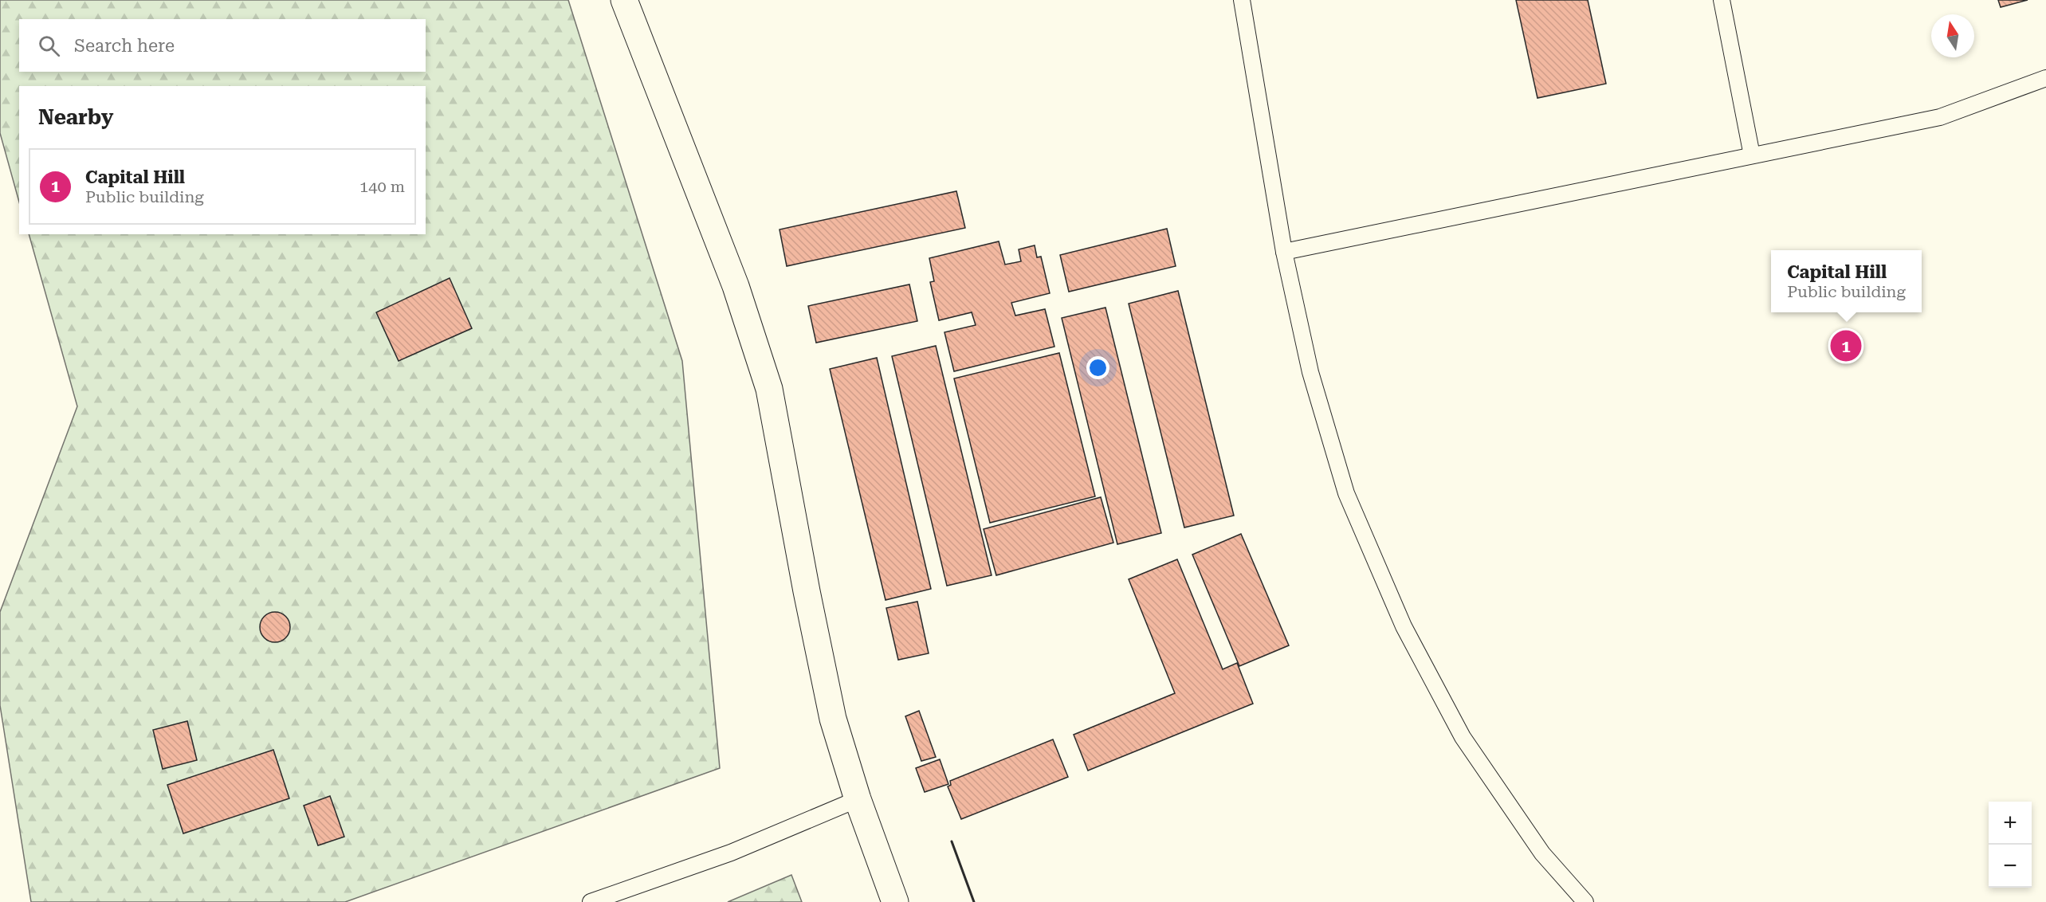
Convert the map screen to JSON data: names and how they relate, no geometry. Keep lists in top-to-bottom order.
{
  "north": "top",
  "page": {
    "search": "Search here",
    "heading": "Nearby",
    "list": [
      {
        "mark": "1",
        "name": "Capital Hill",
        "note": "Public building",
        "value": "140 m"
      }
    ],
    "popup": ["Capital Hill", "Public building"],
    "pins": "1",
    "map_buttons": ["+", "−"]
  }
}
